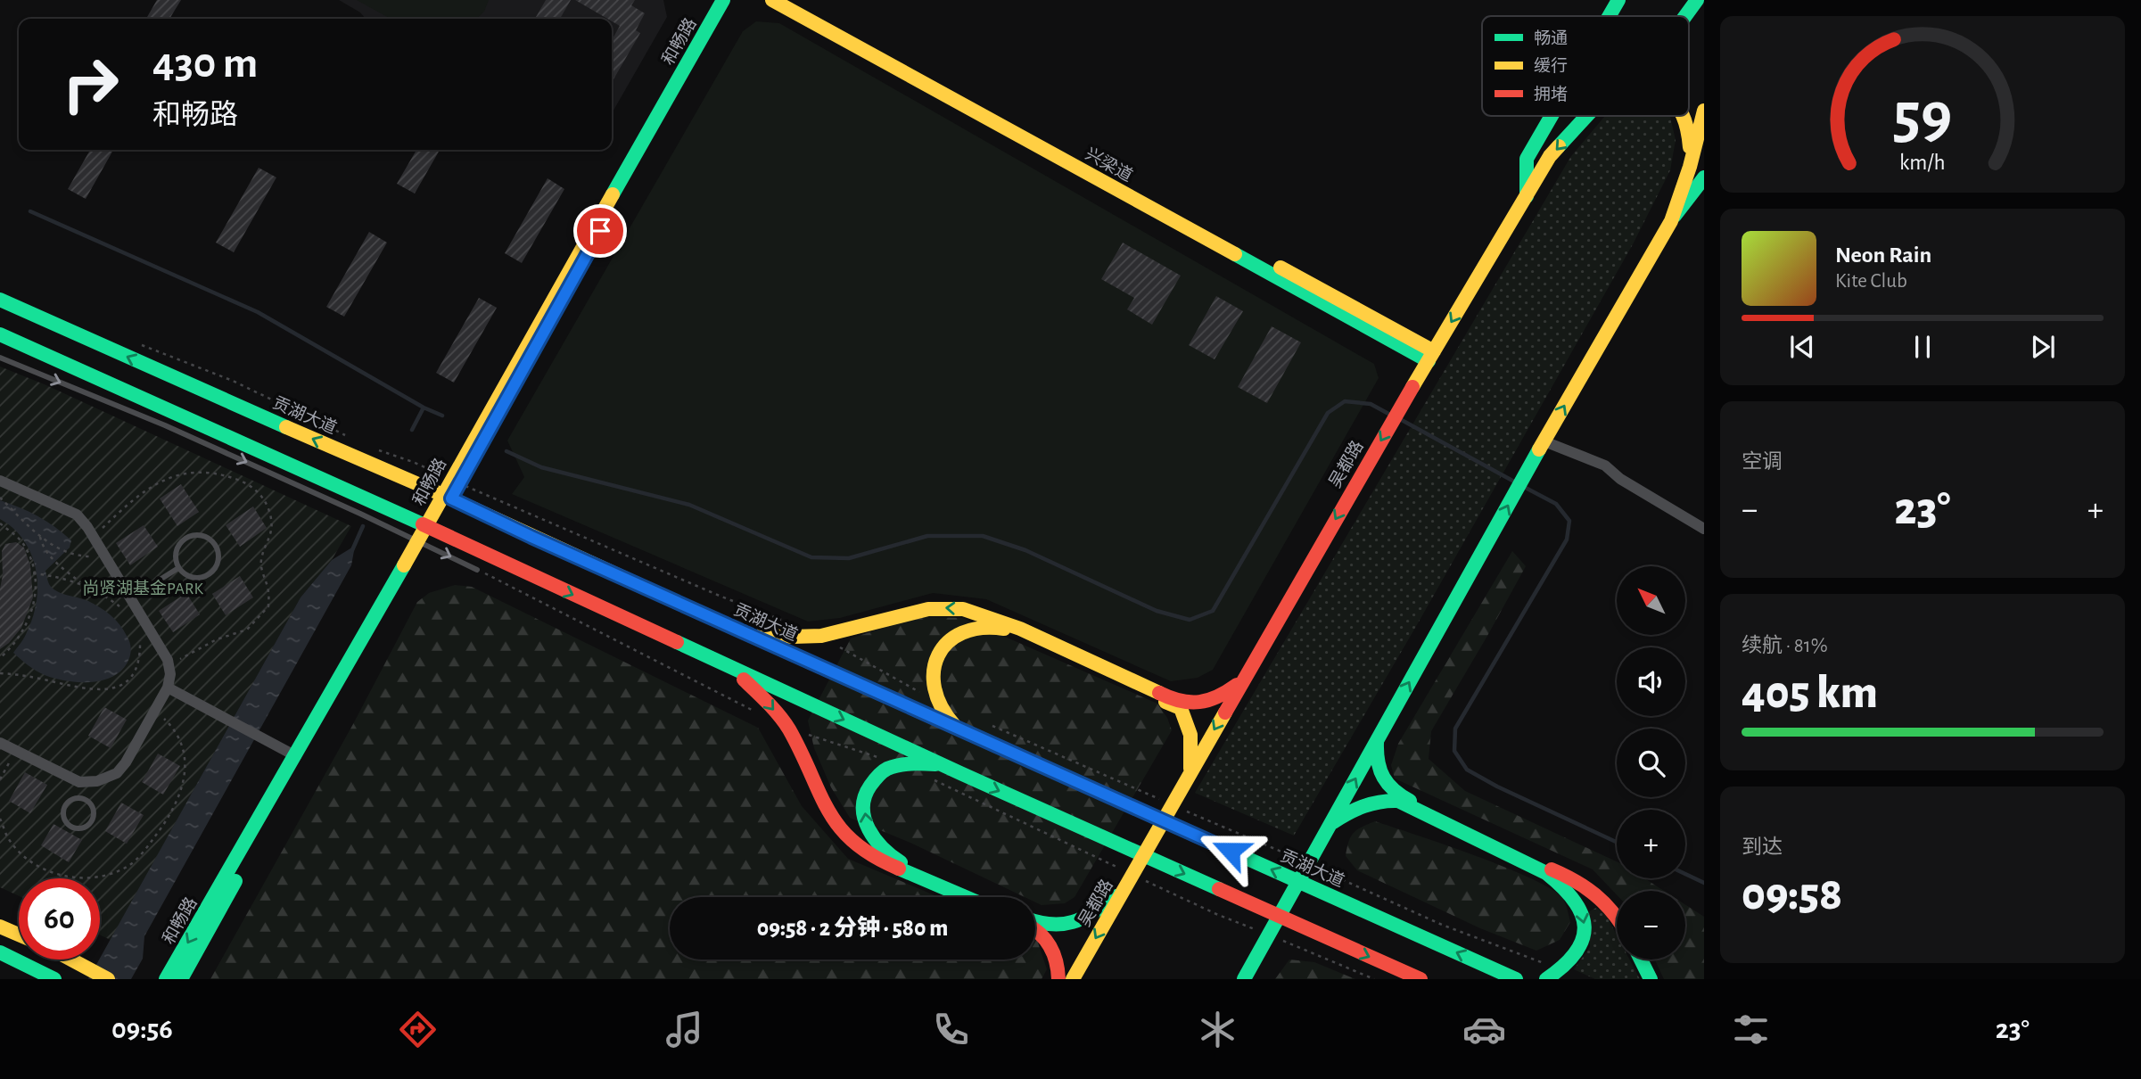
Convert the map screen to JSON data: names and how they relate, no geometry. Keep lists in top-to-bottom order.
{
  "streets": {
    "main road": [
      "和畅路",
      "兴梁道",
      "贡湖大道",
      "吴都路"
    ]
  },
  "crossings": [
    ["和畅路", "贡湖大道"],
    ["兴梁道", "吴都路"]
  ],
  "one_way": ["吴都路"],
  "parks": ["尚贤湖基金PARK"],
  "legend": ["畅通", "缓行", "拥堵"],
  "north": "top left",
  "page": {
    "turn": ["430 m", "和畅路"],
    "song": ["Neon Rain", "Kite Club"],
    "tile": [
      "空调",
      ["续航 · 81%", "405 km"],
      ["到达", "09:58"]
    ],
    "heat": ["−", "23°", "+"],
    "map_buttons": ["+", "−"],
    "limit": "60",
    "trip": "09:58 · 2 分钟 · 580 m",
    "tabs": ["09:56", "23°"],
    "gauge": ["59", "km/h"]
  }
}
